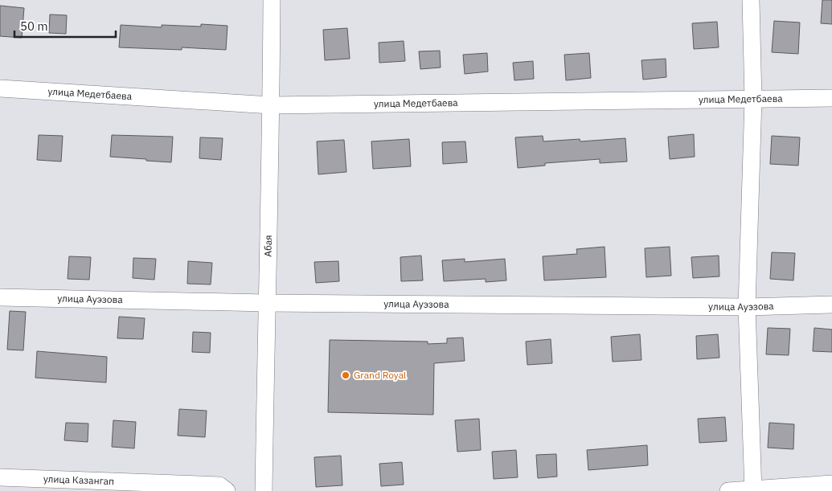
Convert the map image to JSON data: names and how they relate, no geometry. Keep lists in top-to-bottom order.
{
  "streets": {
    "street": [
      "улица Медетбаева",
      "Абая",
      "улица Ауэзова",
      "улица Казангап"
    ]
  },
  "crossings": [
    ["улица Медетбаева", "Абая"],
    ["Абая", "улица Ауэзова"]
  ],
  "places": ["Grand Royal"],
  "scale_bar": "50 m"
}
